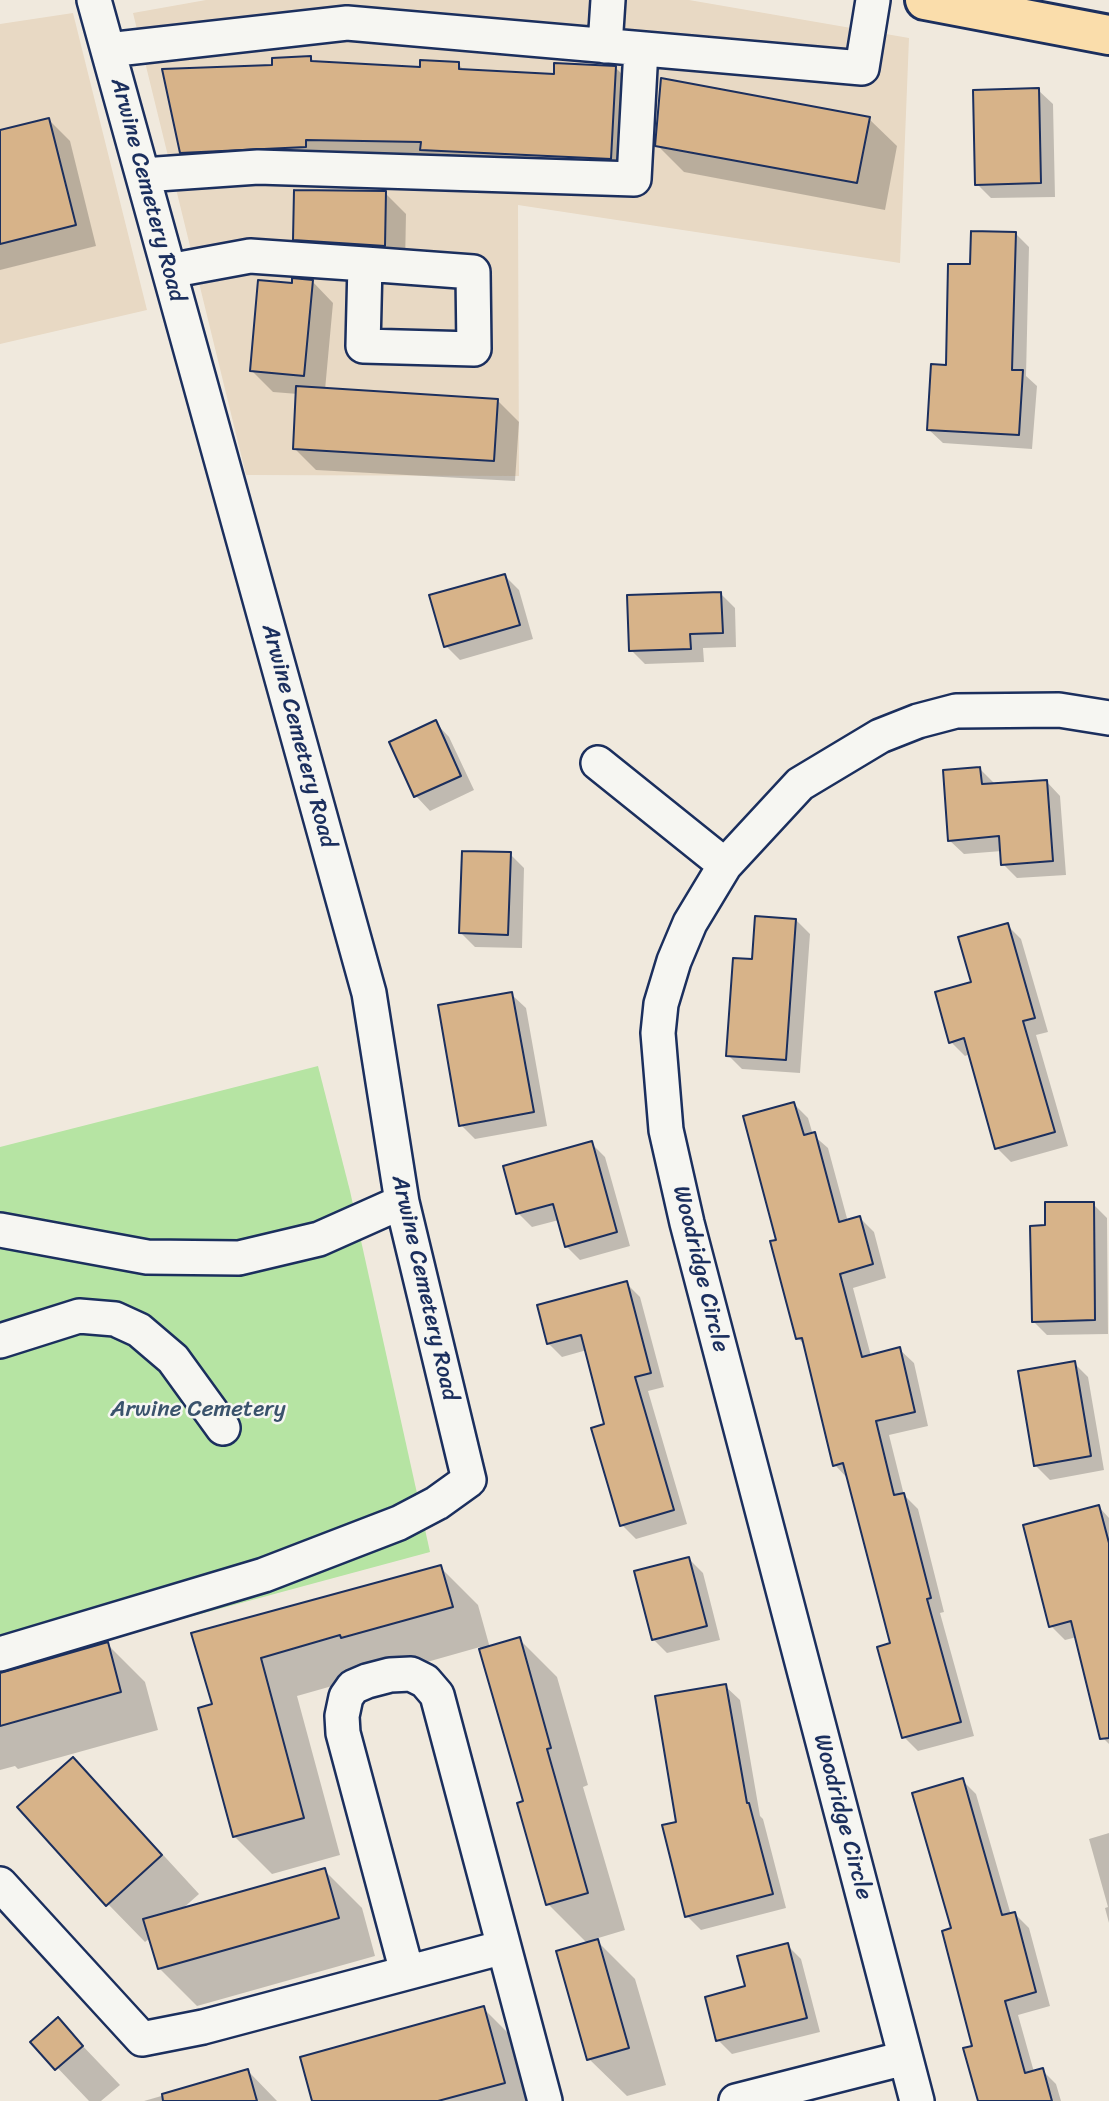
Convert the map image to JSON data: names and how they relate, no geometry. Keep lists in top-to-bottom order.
{
  "streets": {
    "street": ["Arwine Cemetery Road", "Woodridge Circle"]
  },
  "parks": ["Arwine Cemetery"]
}
